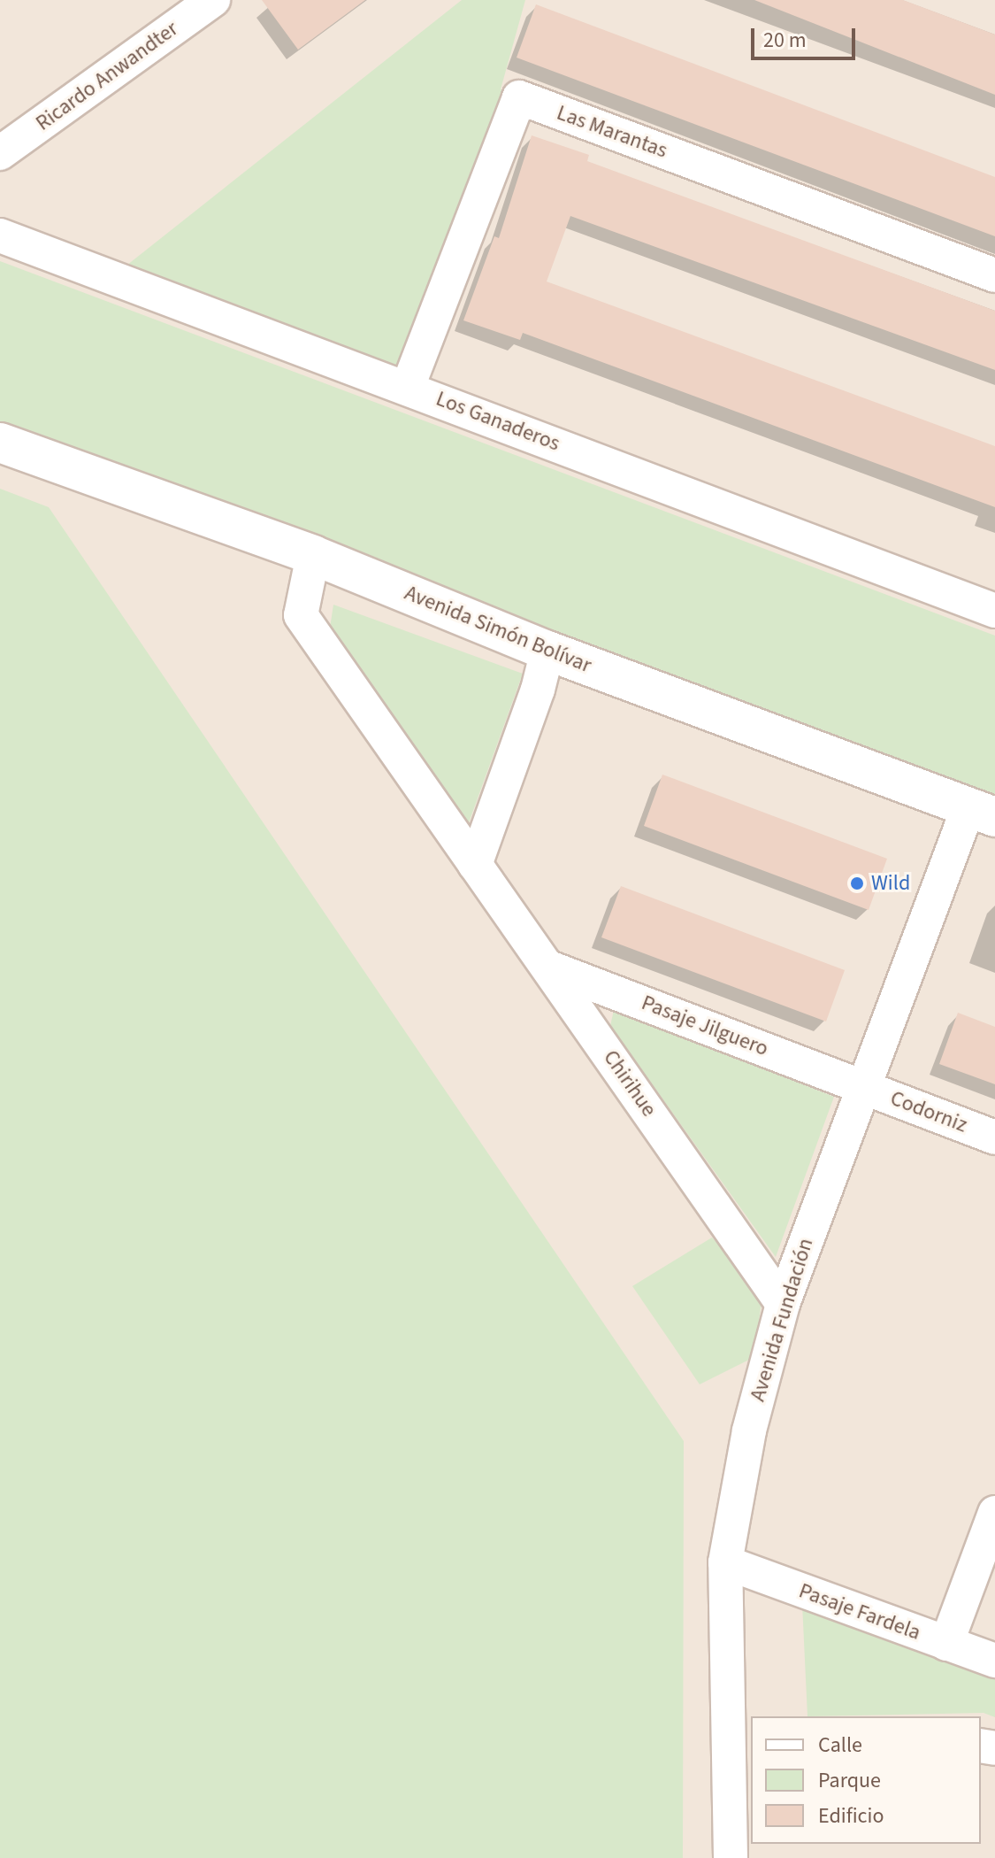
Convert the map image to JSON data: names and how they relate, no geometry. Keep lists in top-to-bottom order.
{
  "streets": {
    "street": [
      "Ricardo Anwandter",
      "Las Marantas",
      "Los Ganaderos",
      "Avenida Simón Bolívar",
      "Pasaje Jilguero",
      "Chirihue",
      "Codorniz",
      "Avenida Fundación",
      "Pasaje Fardela"
    ]
  },
  "crossings": [
    ["Las Marantas", "Los Ganaderos"],
    ["Avenida Simón Bolívar", "Chirihue"],
    ["Avenida Simón Bolívar", "Avenida Fundación"],
    ["Pasaje Jilguero", "Chirihue"],
    ["Pasaje Jilguero", "Codorniz"],
    ["Pasaje Jilguero", "Avenida Fundación"],
    ["Chirihue", "Avenida Fundación"],
    ["Codorniz", "Avenida Fundación"],
    ["Avenida Fundación", "Pasaje Fardela"]
  ],
  "places": ["Wild"],
  "legend": ["Calle", "Parque", "Edificio"],
  "scale_bar": "20 m"
}
